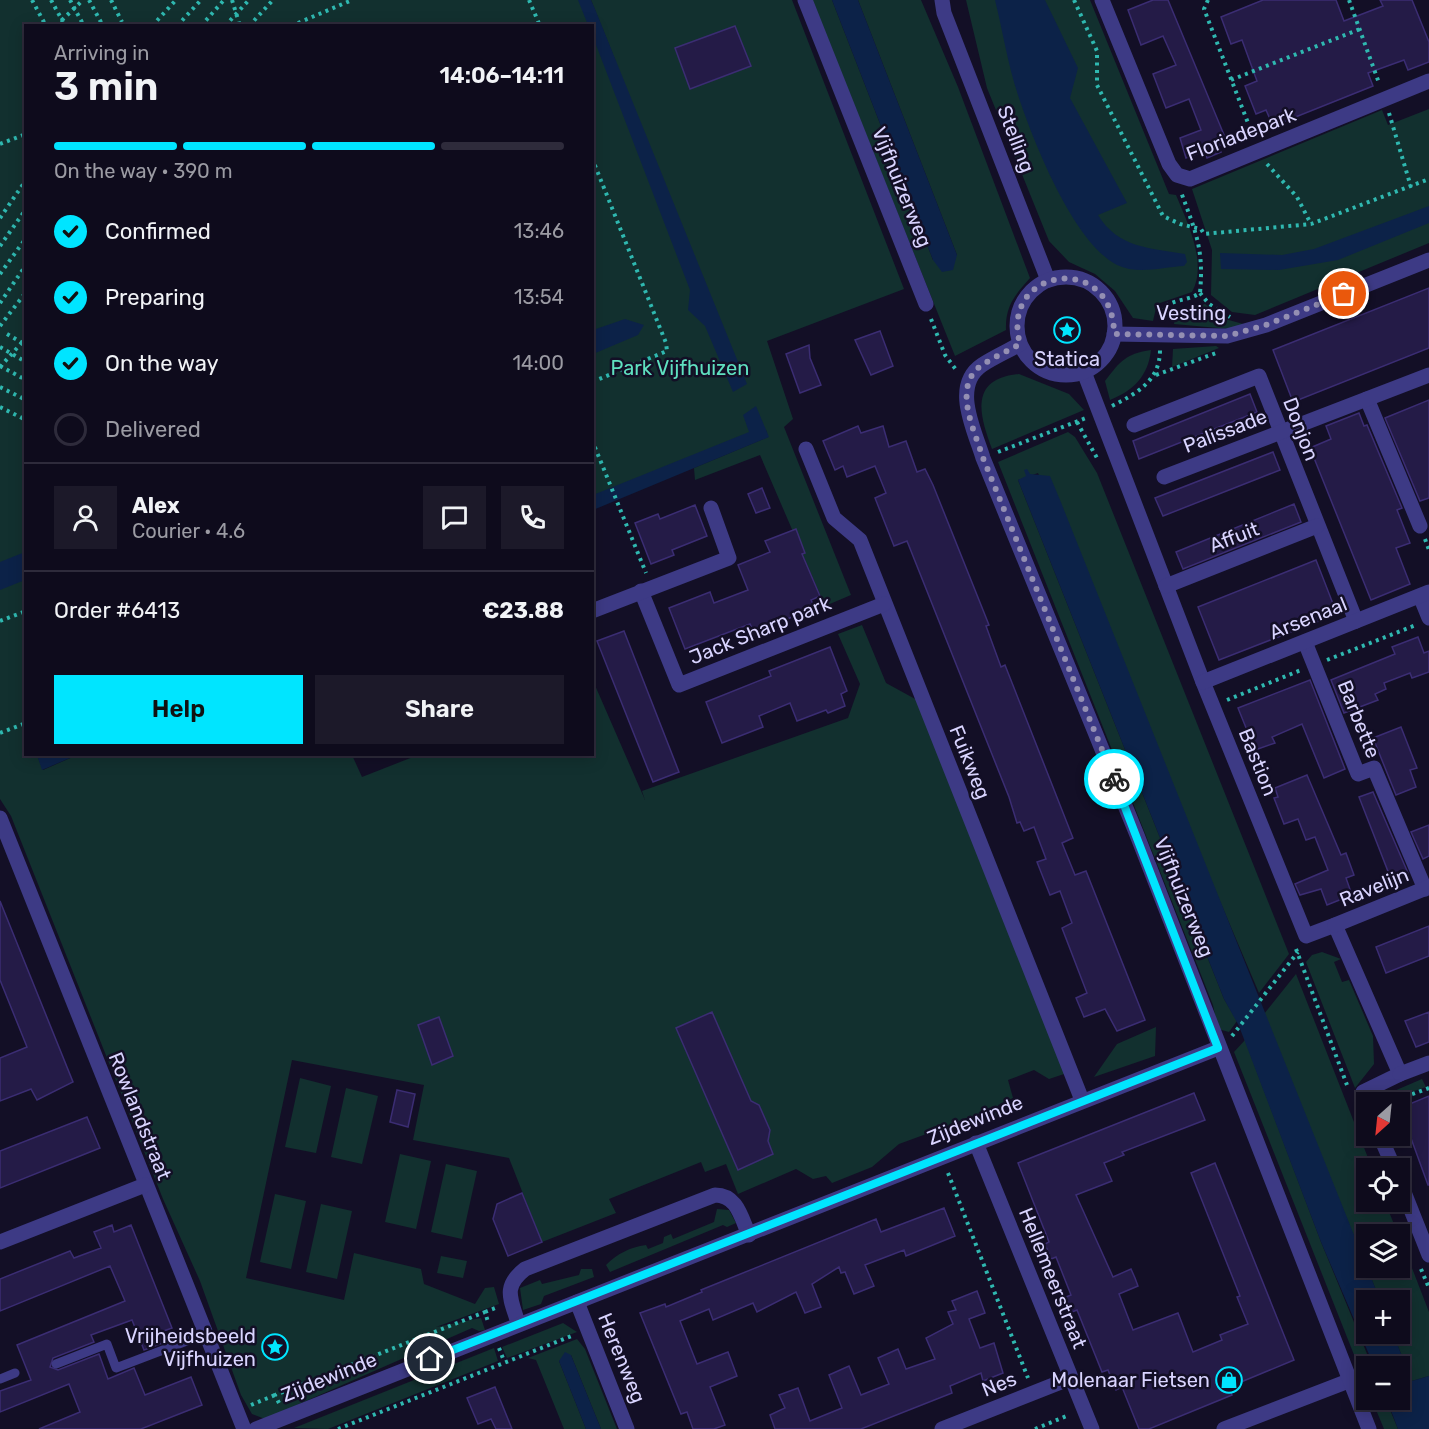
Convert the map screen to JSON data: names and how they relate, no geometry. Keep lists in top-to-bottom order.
{
  "streets": {
    "street": [
      "Floriadepark",
      "Stelling",
      "Vijfhuizerweg",
      "Vesting",
      "Donjon",
      "Palissade",
      "Affuit",
      "Arsenaal",
      "Jack Sharp park",
      "Barbette",
      "Fuikweg",
      "Bastion",
      "Ravelijn",
      "Rowlandstraat",
      "Zijdewinde",
      "Hellemeerstraat",
      "Herenweg",
      "Nes"
    ]
  },
  "crossings": [
    ["Stelling", "Vesting"],
    ["Stelling", "Bastion"],
    ["Vijfhuizerweg", "Zijdewinde"],
    ["Vesting", "Bastion"],
    ["Donjon", "Palissade"],
    ["Donjon", "Affuit"],
    ["Donjon", "Arsenaal"],
    ["Affuit", "Bastion"],
    ["Arsenaal", "Barbette"],
    ["Arsenaal", "Bastion"],
    ["Jack Sharp park", "Fuikweg"],
    ["Barbette", "Ravelijn"],
    ["Fuikweg", "Zijdewinde"],
    ["Bastion", "Ravelijn"],
    ["Zijdewinde", "Hellemeerstraat"],
    ["Zijdewinde", "Herenweg"],
    ["Hellemeerstraat", "Nes"]
  ],
  "parks": ["Park Vijfhuizen"],
  "places": {
    "place": ["Statica", "Vrijheidsbeeld Vijfhuizen"],
    "shop": ["Molenaar Fietsen"]
  },
  "north": "bottom left",
  "page": {
    "heading": ["3 min", "Arriving in", "14:06–14:11"],
    "panel": [
      "Alex",
      "Courier · 4.6",
      "Order #6413",
      "€23.88"
    ],
    "bar": "On the way · 390 m",
    "list": [
      ["Confirmed", "13:46"],
      ["Preparing", "13:54"],
      ["On the way", "14:00"],
      "Delivered"
    ],
    "buttons": ["Help", "Share"],
    "map_buttons": ["+", "−"]
  }
}
